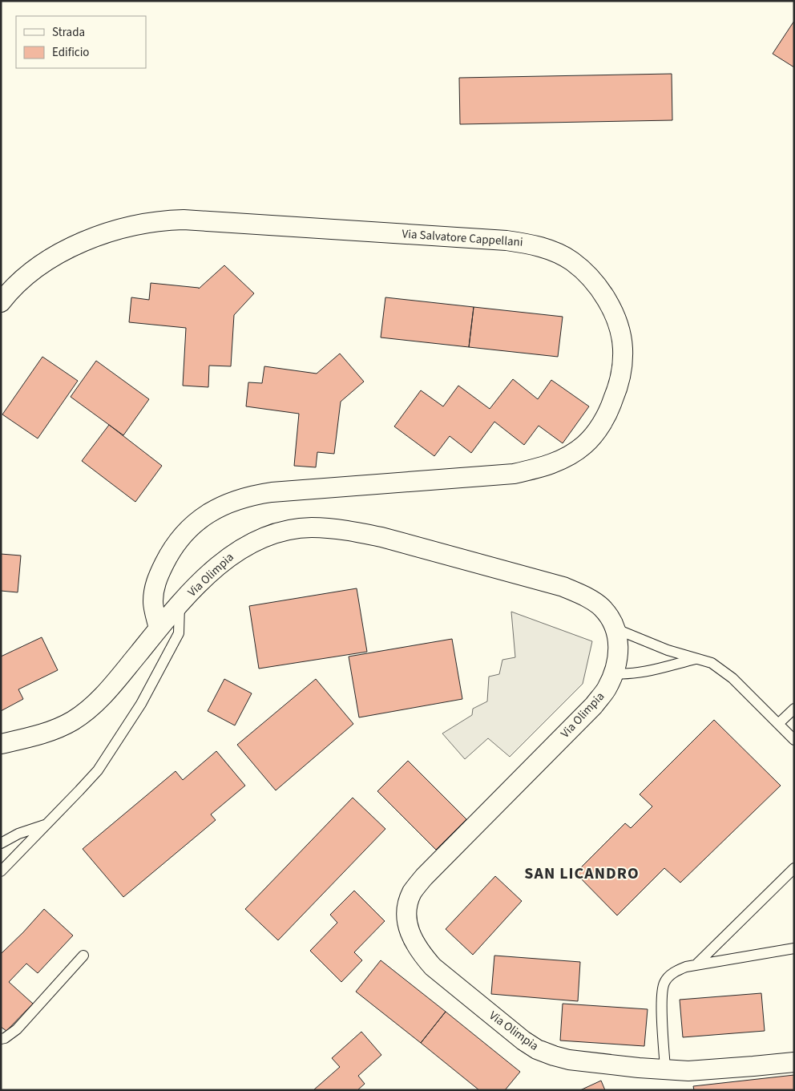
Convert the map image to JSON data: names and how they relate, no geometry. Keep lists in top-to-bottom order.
{
  "streets": {
    "street": ["Via Salvatore Cappellani", "Via Olimpia"]
  },
  "crossings": [
    ["Via Salvatore Cappellani", "Via Olimpia"]
  ],
  "districts": ["SAN LICANDRO"],
  "legend": ["Strada", "Edificio"]
}
